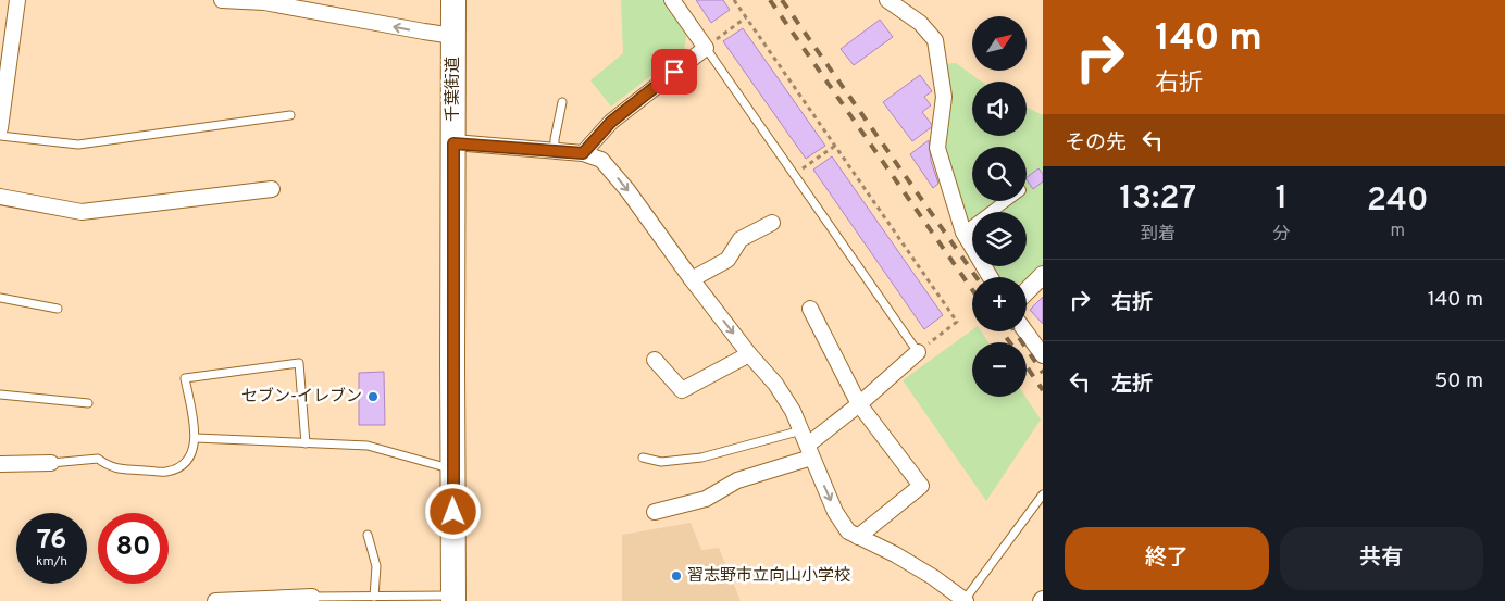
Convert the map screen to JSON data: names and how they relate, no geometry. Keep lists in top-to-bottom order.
{
  "streets": {
    "highway": ["千葉街道"]
  },
  "places": ["セブン-イレブン", "習志野市立向山小学校"],
  "north": "top right",
  "page": {
    "turn": ["140 m", "右折"],
    "map_buttons": ["+", "−"],
    "then": "その先",
    "eta": [
      "13:27",
      "到着",
      "1",
      "分",
      "240",
      "m"
    ],
    "list": [
      {
        "name": "右折",
        "value": "140 m"
      },
      {
        "name": "左折",
        "value": "50 m"
      }
    ],
    "speed": "76 km/h",
    "limit": "80",
    "buttons": ["終了", "共有"]
  }
}
